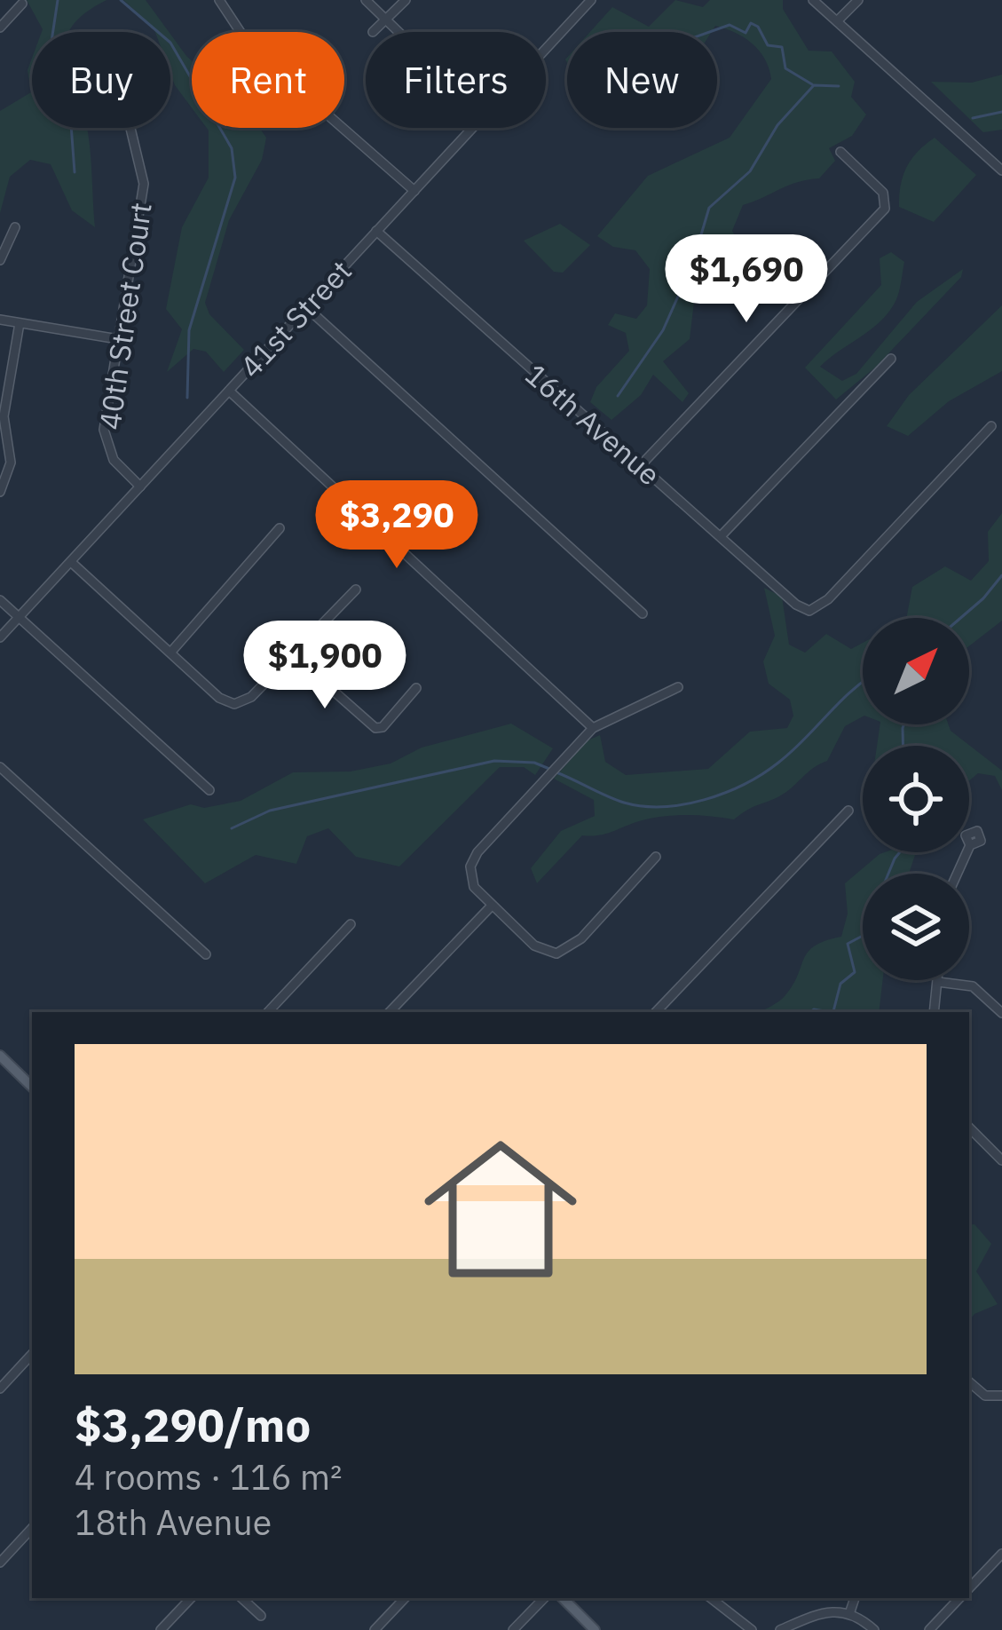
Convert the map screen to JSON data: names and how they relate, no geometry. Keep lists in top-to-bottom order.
{
  "streets": {
    "street": ["40th Street Court", "41st Street", "16th Avenue"]
  },
  "crossings": [
    ["40th Street Court", "41st Street"],
    ["41st Street", "16th Avenue"]
  ],
  "north": "top right",
  "page": {
    "chip": [
      "Buy",
      "Rent",
      "Filters",
      "New"
    ],
    "price": ["$1,690", "$3,290", "$1,900"],
    "list": [
      {
        "name": "$3,290/mo",
        "note": "4 rooms · 116 m² · 18th Avenue"
      }
    ]
  }
}
